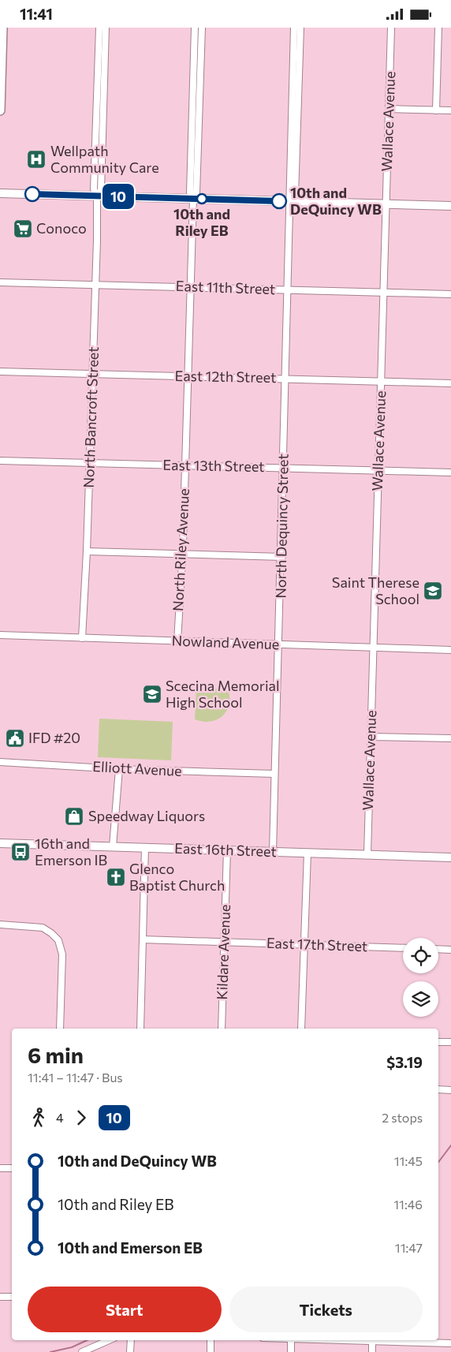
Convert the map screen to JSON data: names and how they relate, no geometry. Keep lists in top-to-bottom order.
{
  "streets": {
    "main road": ["East 16th Street"],
    "street": [
      "Wallace Avenue",
      "East 11th Street",
      "East 12th Street",
      "North Bancroft Street",
      "East 13th Street",
      "North Dequincy Street",
      "North Riley Avenue",
      "Nowland Avenue",
      "Elliott Avenue",
      "East 17th Street",
      "Kildare Avenue"
    ]
  },
  "crossings": [
    ["Wallace Avenue", "East 11th Street"],
    ["Wallace Avenue", "East 12th Street"],
    ["Wallace Avenue", "East 13th Street"],
    ["Wallace Avenue", "Nowland Avenue"],
    ["Wallace Avenue", "East 16th Street"],
    ["East 11th Street", "North Bancroft Street"],
    ["East 11th Street", "North Dequincy Street"],
    ["East 11th Street", "North Riley Avenue"],
    ["East 12th Street", "North Bancroft Street"],
    ["East 12th Street", "North Dequincy Street"],
    ["East 12th Street", "North Riley Avenue"],
    ["North Bancroft Street", "East 13th Street"],
    ["North Bancroft Street", "Nowland Avenue"],
    ["East 13th Street", "North Dequincy Street"],
    ["East 13th Street", "North Riley Avenue"],
    ["North Dequincy Street", "Nowland Avenue"],
    ["North Dequincy Street", "Elliott Avenue"],
    ["North Dequincy Street", "East 16th Street"],
    ["North Riley Avenue", "Nowland Avenue"],
    ["East 16th Street", "Kildare Avenue"],
    ["East 17th Street", "Kildare Avenue"]
  ],
  "places": {
    "hospital": ["Wellpath Community Care"],
    "other": ["10th and Riley EB", "10th and DeQuincy WB"],
    "supermarket": ["Conoco"],
    "school or university": ["Saint Therese School", "Scecina Memorial High School"],
    "public building": ["IFD #20"],
    "shop": ["Speedway Liquors"],
    "bus stop": ["16th and Emerson IB"],
    "church": ["Glenco Baptist Church"]
  },
  "lines": ["bus line 10"],
  "page": {
    "status": "11:41",
    "on_map": "10",
    "heading": ["6 min", "11:41 – 11:47 · Bus", "$3.19"],
    "legs": ["4", "10", "2 stops"],
    "list": [
      {
        "name": "10th and DeQuincy WB",
        "value": "11:45"
      },
      {
        "name": "10th and Riley EB",
        "value": "11:46"
      },
      {
        "name": "10th and Emerson EB",
        "value": "11:47"
      }
    ],
    "buttons": ["Start", "Tickets"]
  }
}
